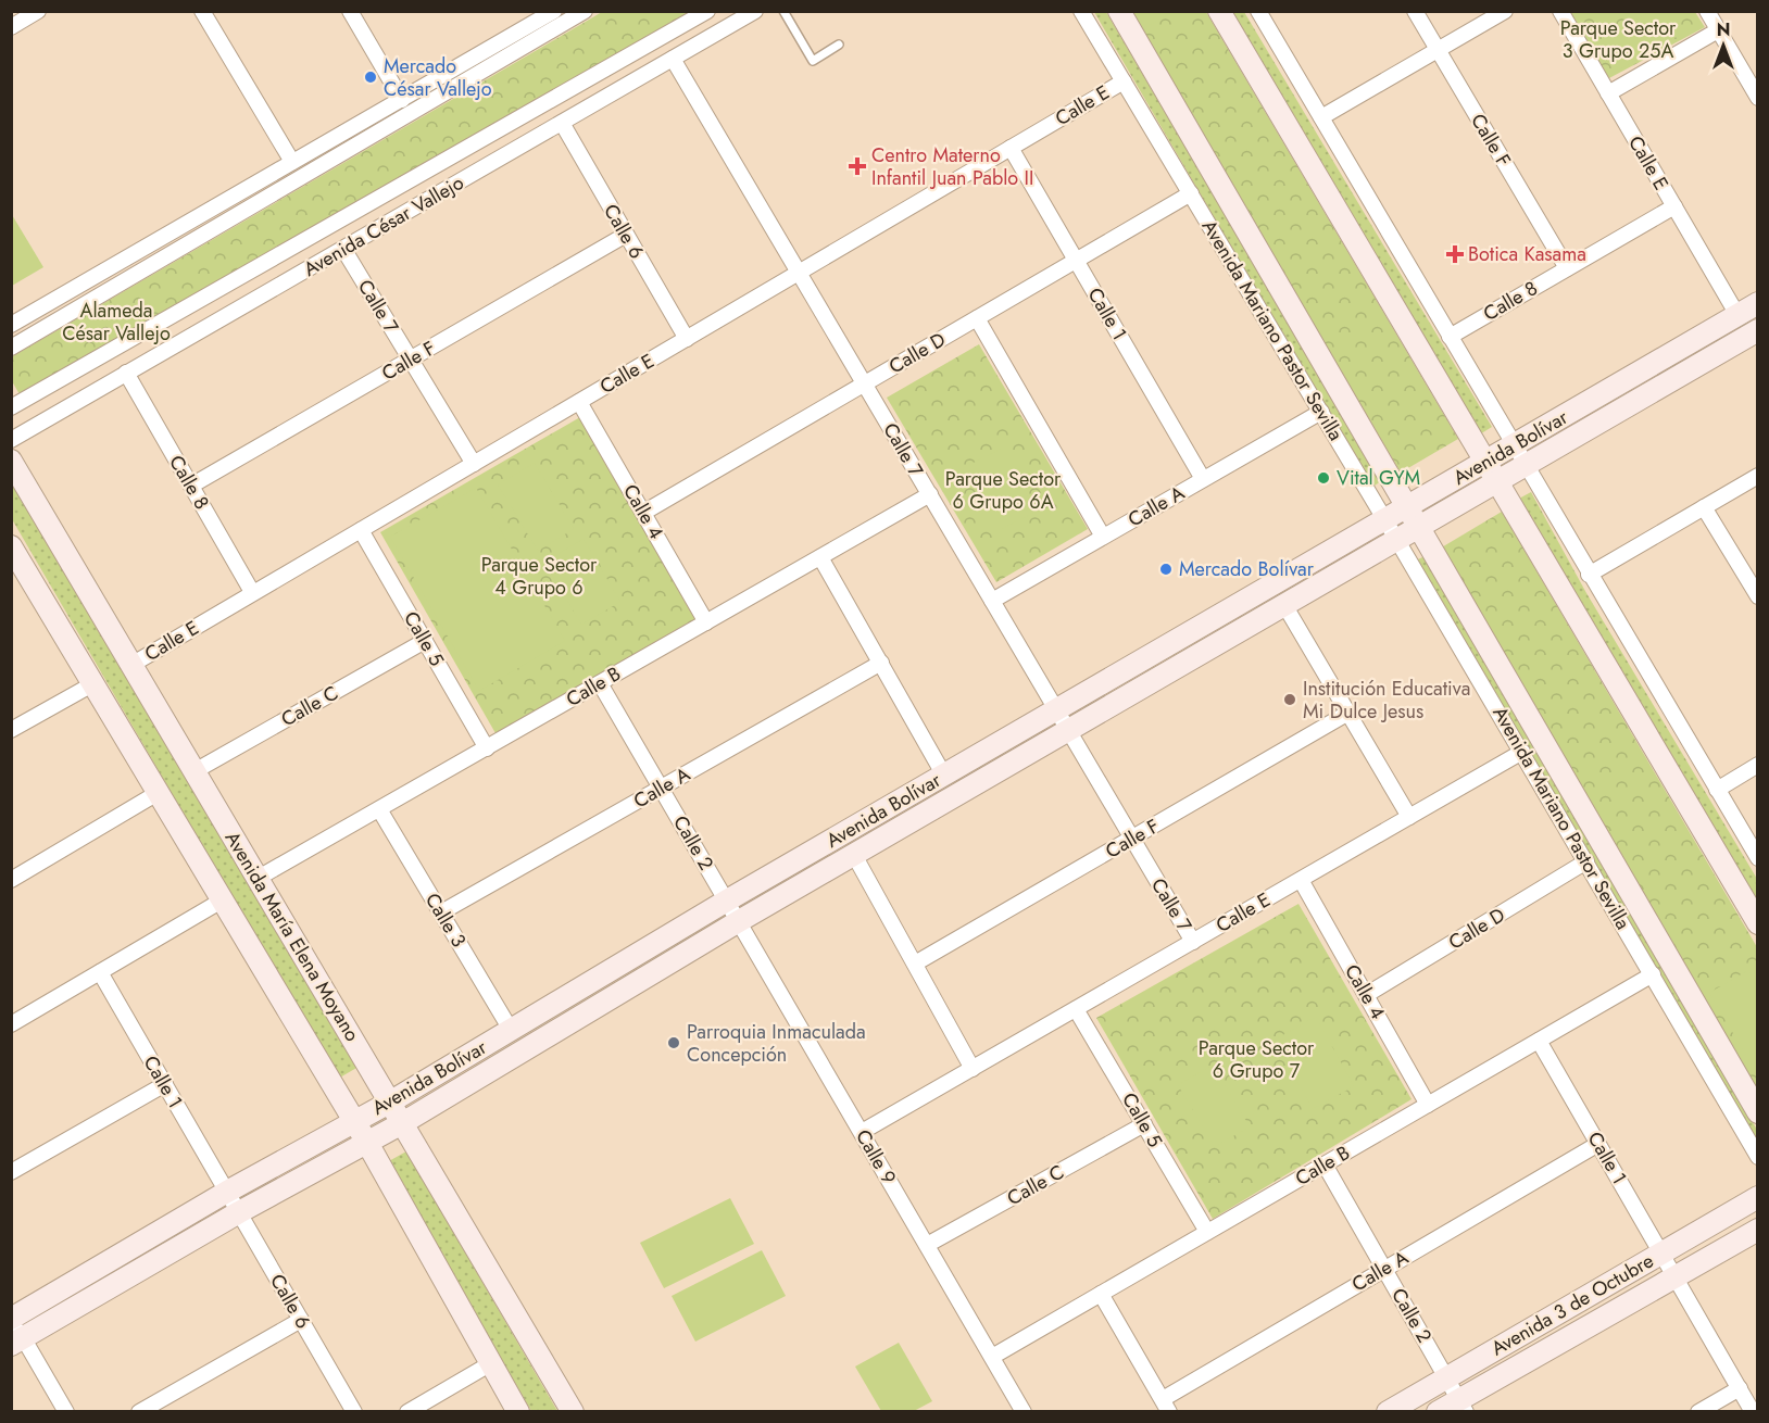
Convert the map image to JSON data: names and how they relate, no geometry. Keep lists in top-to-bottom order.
{
  "streets": {
    "street": [
      "Calle E",
      "Calle F",
      "Avenida César Vallejo",
      "Calle 6",
      "Calle 8",
      "Calle 7",
      "Calle 1",
      "Avenida Mariano Pastor Sevilla",
      "Calle D",
      "Avenida Bolívar",
      "Calle A",
      "Calle 4",
      "Calle 5",
      "Calle B",
      "Calle C",
      "Calle 2",
      "Calle 3",
      "Avenida María Elena Moyano",
      "Calle 9",
      "Avenida 3 de Octubre"
    ]
  },
  "crossings": [
    ["Calle E", "Calle 6"],
    ["Calle E", "Calle 8"],
    ["Calle E", "Calle 7"],
    ["Calle E", "Calle 1"],
    ["Calle E", "Avenida Mariano Pastor Sevilla"],
    ["Calle E", "Avenida Bolívar"],
    ["Calle E", "Calle 4"],
    ["Calle E", "Calle 5"],
    ["Calle E", "Avenida María Elena Moyano"],
    ["Calle E", "Calle 9"],
    ["Calle F", "Calle 6"],
    ["Calle F", "Calle 8"],
    ["Calle F", "Calle 7"],
    ["Avenida César Vallejo", "Calle 6"],
    ["Avenida César Vallejo", "Calle 8"],
    ["Avenida César Vallejo", "Calle 7"],
    ["Calle 6", "Calle 1"],
    ["Calle 6", "Avenida Bolívar"],
    ["Calle 7", "Calle D"],
    ["Calle 7", "Avenida Bolívar"],
    ["Calle 7", "Calle A"],
    ["Calle 7", "Calle B"],
    ["Calle 1", "Calle D"],
    ["Calle 1", "Avenida Bolívar"],
    ["Calle 1", "Calle A"],
    ["Calle 1", "Calle B"],
    ["Calle 1", "Avenida 3 de Octubre"],
    ["Avenida Mariano Pastor Sevilla", "Calle D"],
    ["Avenida Mariano Pastor Sevilla", "Avenida Bolívar"],
    ["Avenida Mariano Pastor Sevilla", "Calle A"],
    ["Avenida Mariano Pastor Sevilla", "Calle B"],
    ["Calle D", "Calle 4"],
    ["Avenida Bolívar", "Calle 2"],
    ["Avenida Bolívar", "Calle 3"],
    ["Avenida Bolívar", "Avenida María Elena Moyano"],
    ["Avenida Bolívar", "Calle 9"],
    ["Calle A", "Calle 2"],
    ["Calle A", "Calle 3"],
    ["Calle 4", "Calle B"],
    ["Calle 5", "Calle B"],
    ["Calle 5", "Calle C"],
    ["Calle B", "Calle 2"],
    ["Calle B", "Calle 3"],
    ["Calle B", "Avenida María Elena Moyano"],
    ["Calle B", "Calle 9"],
    ["Calle C", "Avenida María Elena Moyano"],
    ["Calle C", "Calle 9"],
    ["Calle 2", "Calle 9"],
    ["Calle 2", "Avenida 3 de Octubre"]
  ],
  "parks": [
    "Parque Sector 3 Grupo 25A",
    "Alameda César Vallejo",
    "Parque Sector 6 Grupo 6A",
    "Parque Sector 4 Grupo 6",
    "Parque Sector 6 Grupo 7"
  ],
  "places": {
    "other": [
      "Mercado César Vallejo",
      "Vital GYM",
      "Mercado Bolívar",
      "Institución Educativa Mi Dulce Jesus",
      "Parroquia Inmaculada Concepción"
    ],
    "health": ["Centro Materno Infantil Juan Pablo II", "Botica Kasama"]
  },
  "north": "top"
}
